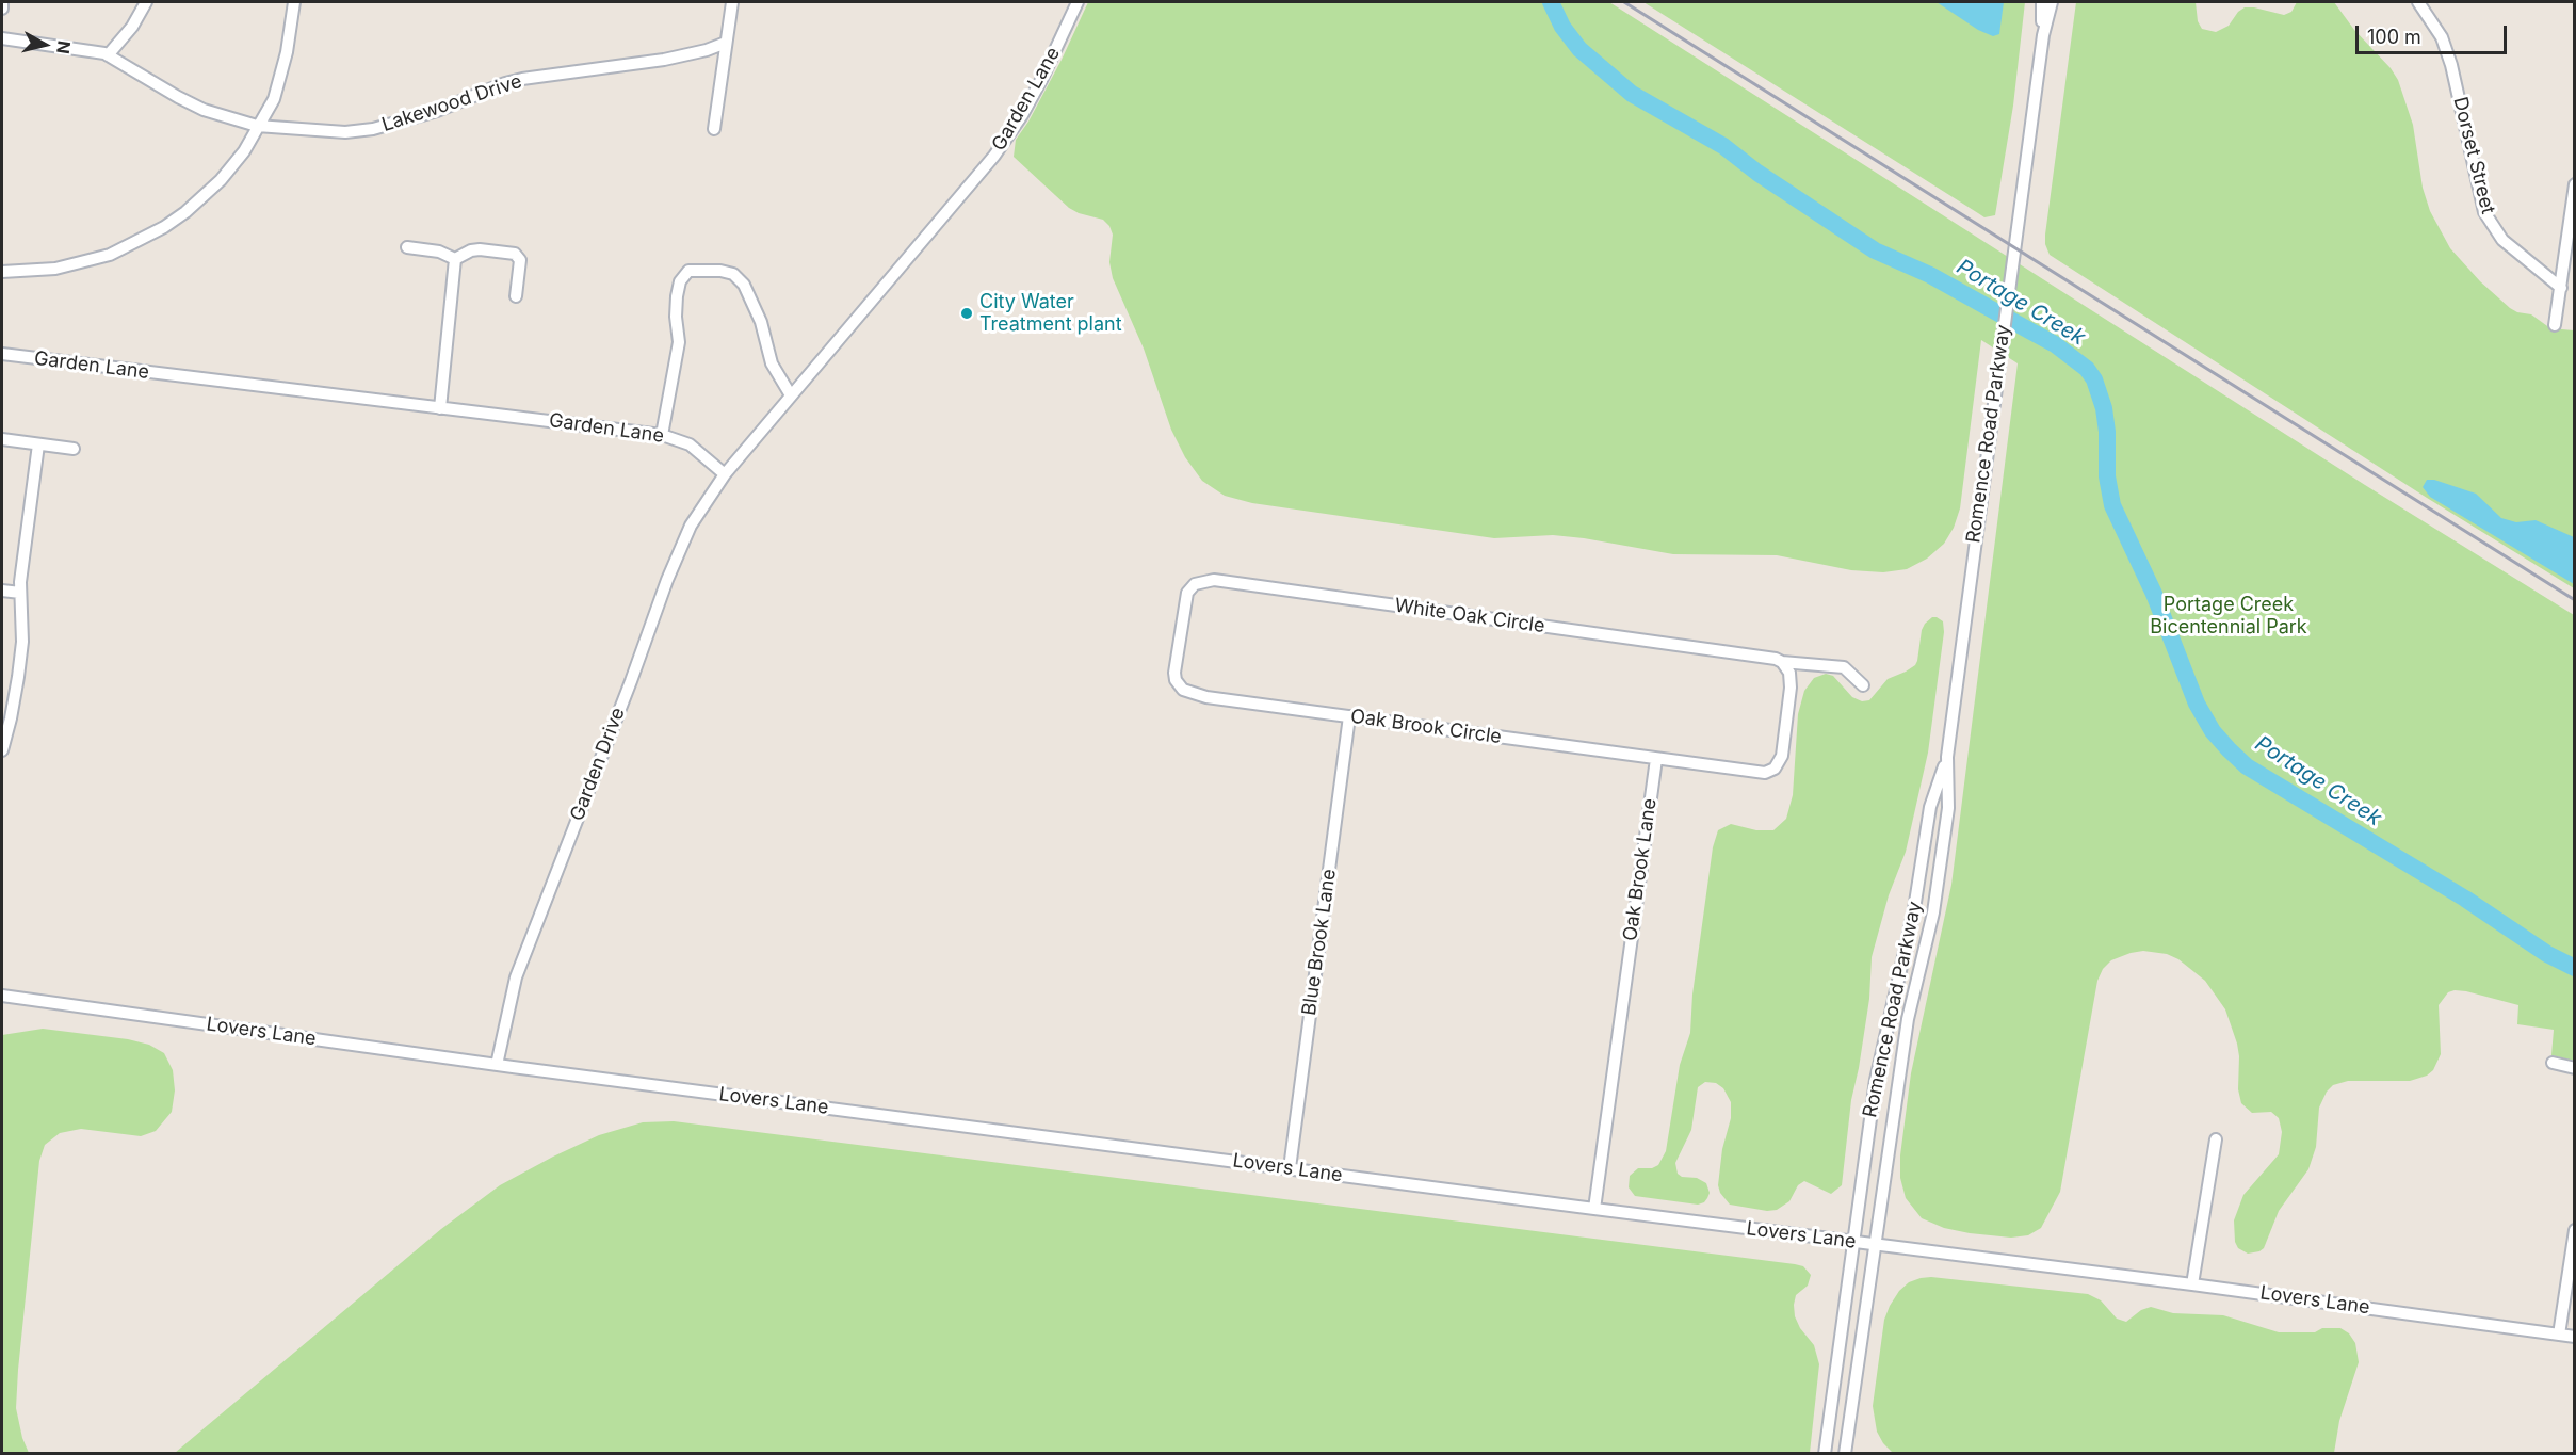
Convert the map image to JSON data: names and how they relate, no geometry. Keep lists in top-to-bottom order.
{
  "streets": {
    "street": [
      "Garden Lane",
      "Lakewood Drive",
      "Dorset Street",
      "Romence Road Parkway",
      "White Oak Circle",
      "Oak Brook Circle",
      "Garden Drive",
      "Oak Brook Lane",
      "Blue Brook Lane",
      "Lovers Lane"
    ]
  },
  "crossings": [
    ["Garden Lane", "Garden Drive"],
    ["Romence Road Parkway", "Lovers Lane"],
    ["White Oak Circle", "Oak Brook Circle"],
    ["Oak Brook Circle", "Oak Brook Lane"],
    ["Oak Brook Circle", "Blue Brook Lane"],
    ["Garden Drive", "Lovers Lane"],
    ["Oak Brook Lane", "Lovers Lane"],
    ["Blue Brook Lane", "Lovers Lane"]
  ],
  "water": ["Portage Creek"],
  "parks": ["Portage Creek Bicentennial Park"],
  "places": ["City Water Treatment plant"],
  "scale_bar": "100 m",
  "north": "right"
}
